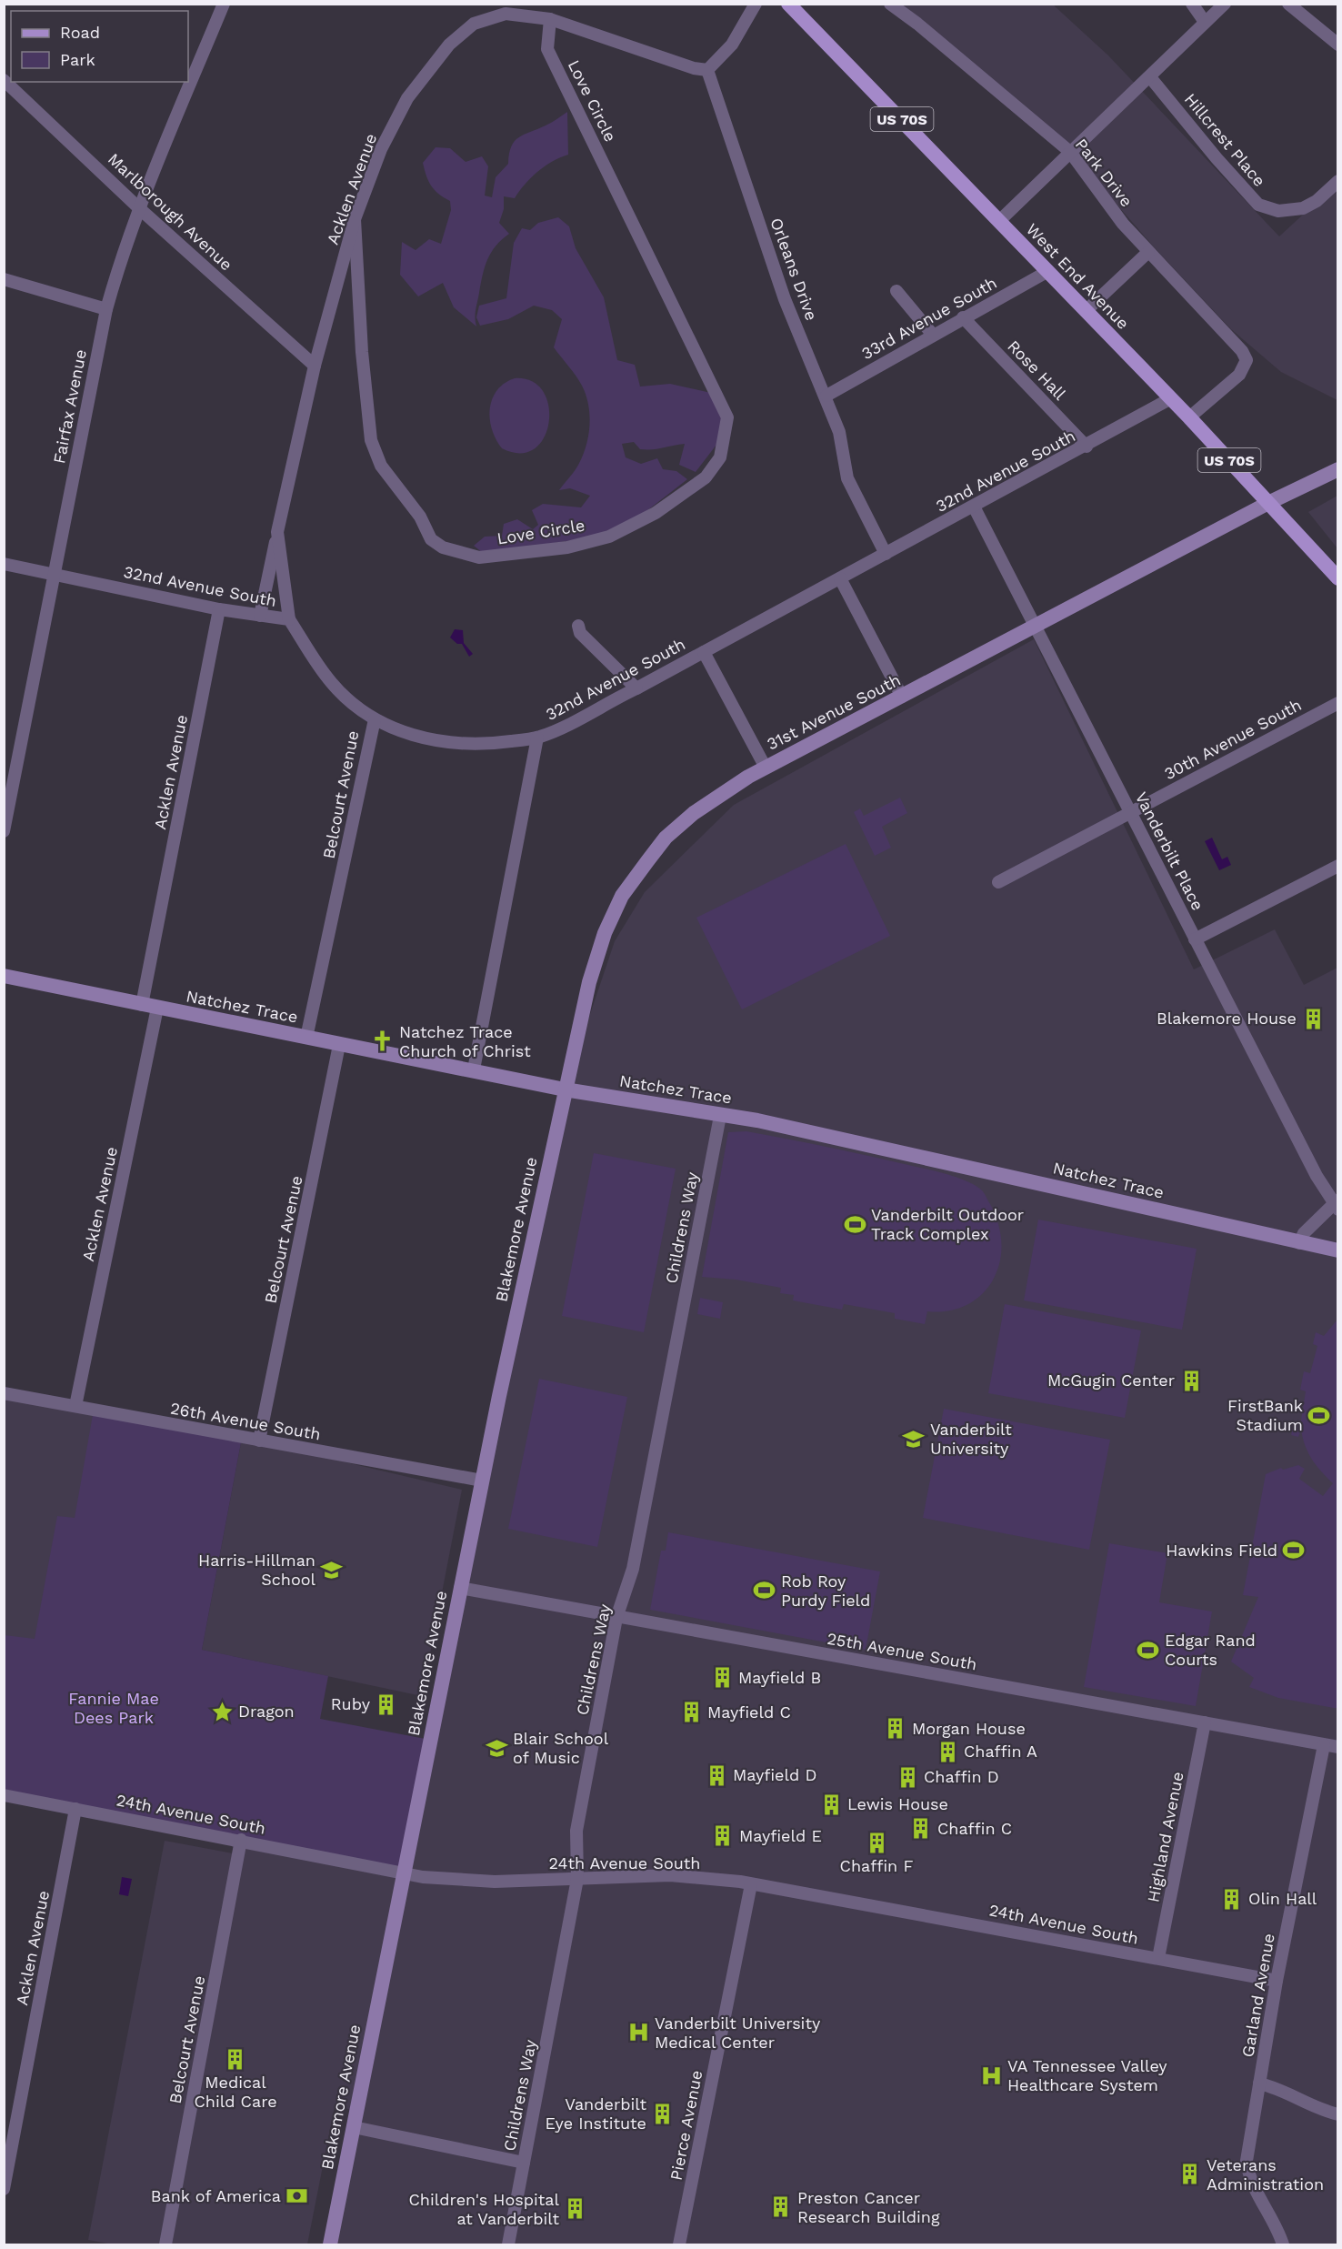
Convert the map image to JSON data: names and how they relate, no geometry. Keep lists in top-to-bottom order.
{
  "streets": {
    "main road": [
      "US 70S",
      "West End Avenue",
      "31st Avenue South",
      "Natchez Trace",
      "Blakemore Avenue"
    ],
    "street": [
      "Love Circle",
      "Hillcrest Place",
      "Park Drive",
      "Acklen Avenue",
      "Marlborough Avenue",
      "Orleans Drive",
      "33rd Avenue South",
      "Rose Hall",
      "Fairfax Avenue",
      "32nd Avenue South",
      "30th Avenue South",
      "Belcourt Avenue",
      "Vanderbilt Place",
      "Childrens Way",
      "26th Avenue South",
      "25th Avenue South",
      "24th Avenue South",
      "Highland Avenue",
      "Garland Avenue",
      "Pierce Avenue"
    ]
  },
  "crossings": [
    ["Love Circle", "Acklen Avenue"],
    ["Park Drive", "West End Avenue"],
    ["Acklen Avenue", "Marlborough Avenue"],
    ["Acklen Avenue", "Orleans Drive"],
    ["Acklen Avenue", "32nd Avenue South"],
    ["Acklen Avenue", "Natchez Trace"],
    ["Acklen Avenue", "26th Avenue South"],
    ["Acklen Avenue", "24th Avenue South"],
    ["Marlborough Avenue", "Fairfax Avenue"],
    ["Orleans Drive", "33rd Avenue South"],
    ["Orleans Drive", "32nd Avenue South"],
    ["West End Avenue", "33rd Avenue South"],
    ["West End Avenue", "32nd Avenue South"],
    ["West End Avenue", "31st Avenue South"],
    ["33rd Avenue South", "Rose Hall"],
    ["Rose Hall", "32nd Avenue South"],
    ["Fairfax Avenue", "32nd Avenue South"],
    ["32nd Avenue South", "Belcourt Avenue"],
    ["32nd Avenue South", "Vanderbilt Place"],
    ["31st Avenue South", "Vanderbilt Place"],
    ["31st Avenue South", "Natchez Trace"],
    ["31st Avenue South", "Blakemore Avenue"],
    ["30th Avenue South", "Vanderbilt Place"],
    ["Belcourt Avenue", "Natchez Trace"],
    ["Belcourt Avenue", "26th Avenue South"],
    ["Belcourt Avenue", "24th Avenue South"],
    ["Natchez Trace", "Childrens Way"],
    ["Natchez Trace", "Blakemore Avenue"],
    ["Childrens Way", "25th Avenue South"],
    ["Childrens Way", "24th Avenue South"],
    ["Blakemore Avenue", "26th Avenue South"],
    ["Blakemore Avenue", "25th Avenue South"],
    ["Blakemore Avenue", "24th Avenue South"],
    ["25th Avenue South", "Highland Avenue"],
    ["25th Avenue South", "Garland Avenue"],
    ["24th Avenue South", "Highland Avenue"],
    ["24th Avenue South", "Garland Avenue"],
    ["24th Avenue South", "Pierce Avenue"]
  ],
  "parks": ["Fannie Mae Dees Park"],
  "places": {
    "building": [
      "Blakemore House",
      "McGugin Center",
      "Mayfield B",
      "Ruby",
      "Mayfield C",
      "Morgan House",
      "Chaffin A",
      "Mayfield D",
      "Chaffin D",
      "Lewis House",
      "Chaffin C",
      "Mayfield E",
      "Chaffin F",
      "Olin Hall",
      "Medical Child Care",
      "Vanderbilt Eye Institute",
      "Veterans Administration",
      "Preston Cancer Research Building",
      "Children's Hospital at Vanderbilt"
    ],
    "church": ["Natchez Trace Church of Christ"],
    "sports": [
      "Vanderbilt Outdoor Track Complex",
      "FirstBank Stadium",
      "Hawkins Field",
      "Rob Roy Purdy Field",
      "Edgar Rand Courts"
    ],
    "school or university": ["Vanderbilt University", "Harris-Hillman School", "Blair School of Music"],
    "place": ["Dragon"],
    "hospital": ["Vanderbilt University Medical Center", "VA Tennessee Valley Healthcare System"],
    "bank": ["Bank of America"]
  },
  "legend": ["Road", "Park"]
}
